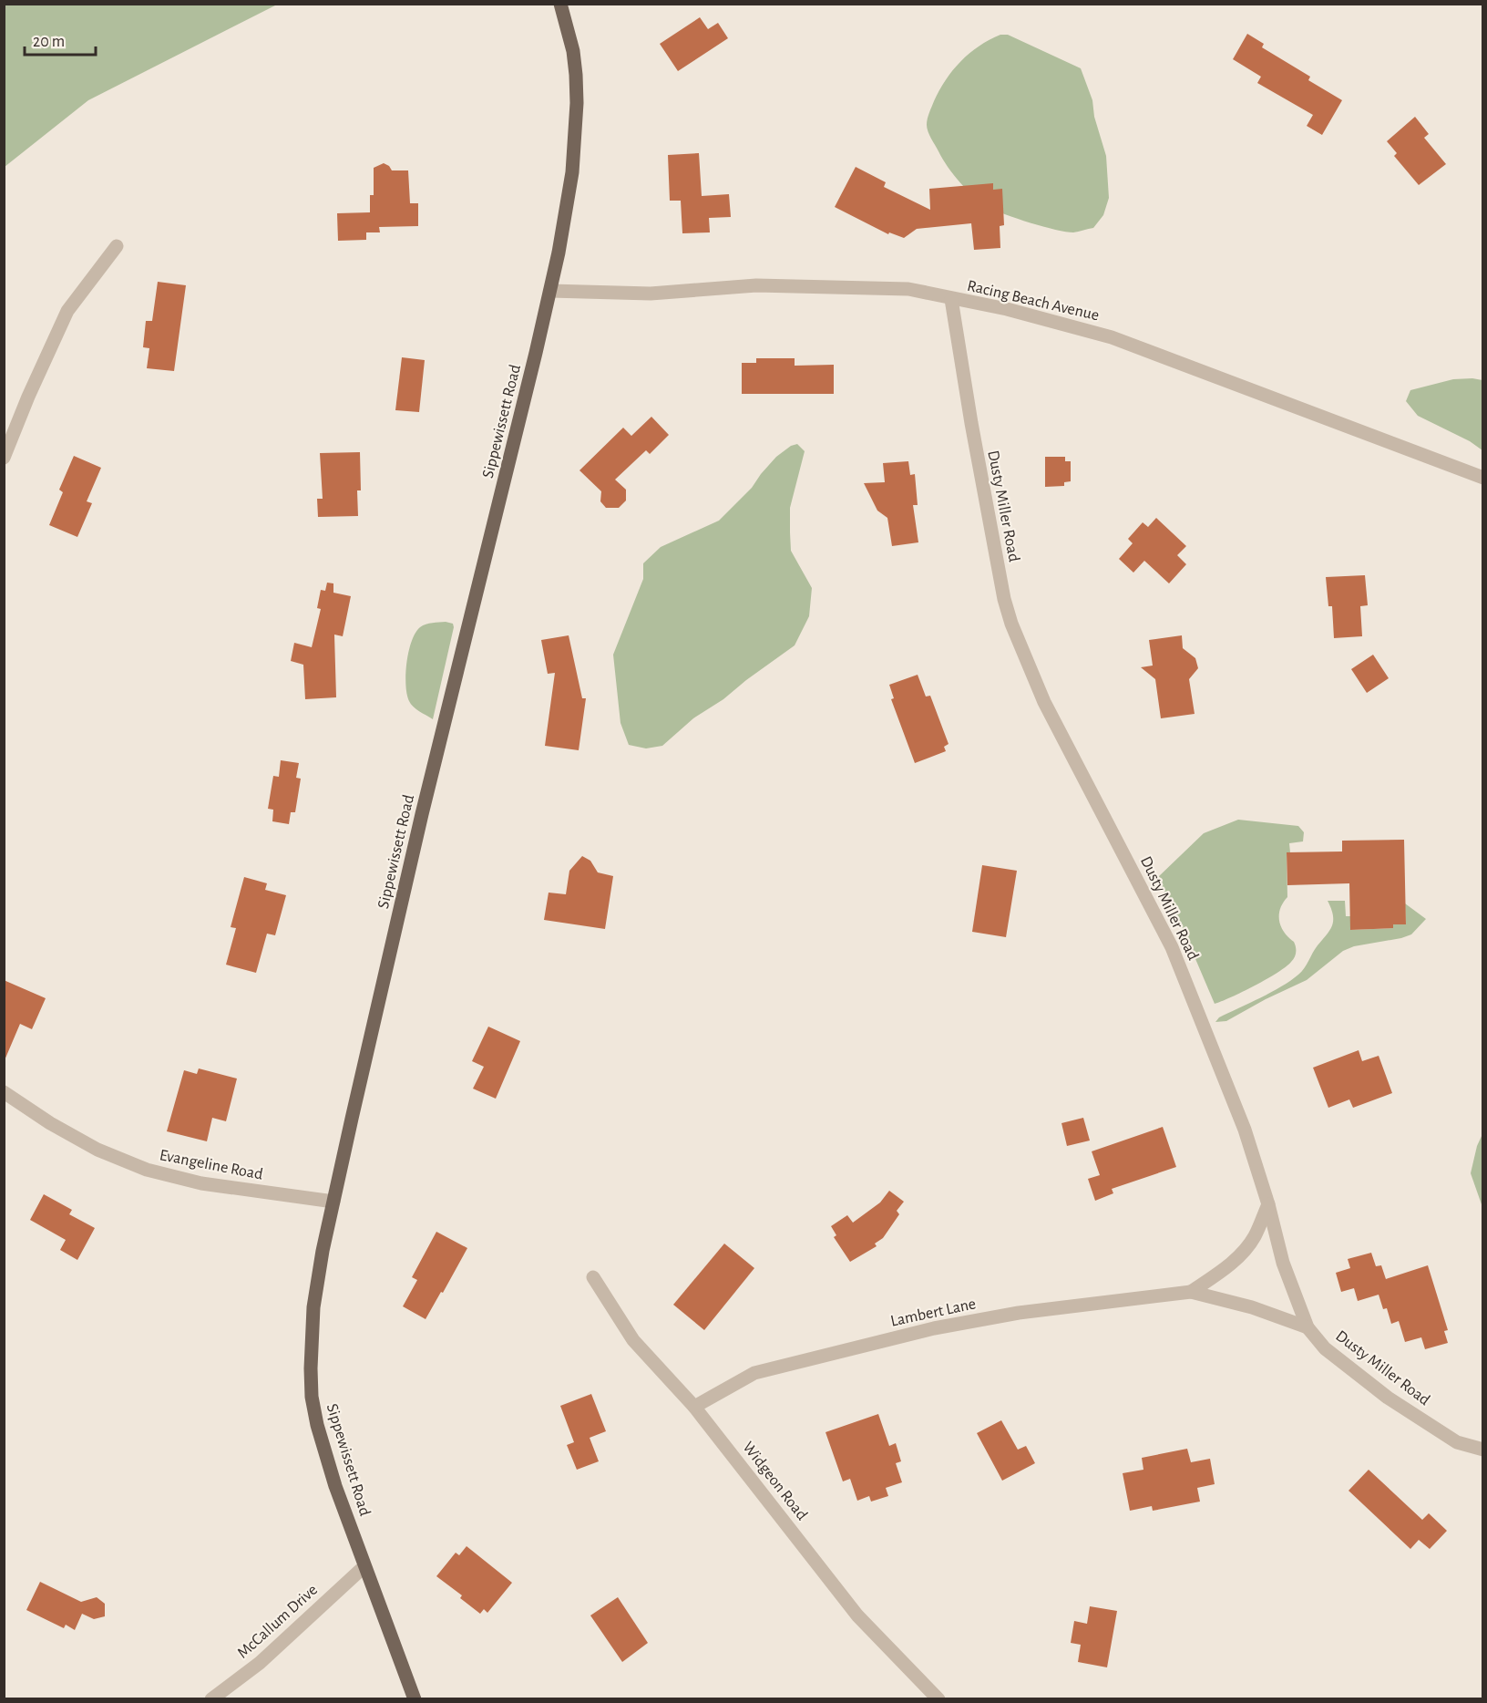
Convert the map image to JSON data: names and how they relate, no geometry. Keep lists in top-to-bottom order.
{
  "streets": {
    "main road": ["Sippewissett Road"],
    "street": [
      "Racing Beach Avenue",
      "Dusty Miller Road",
      "Evangeline Road",
      "Lambert Lane",
      "Widgeon Road",
      "McCallum Drive"
    ]
  },
  "crossings": [
    ["Racing Beach Avenue", "Sippewissett Road"],
    ["Racing Beach Avenue", "Dusty Miller Road"],
    ["Sippewissett Road", "Evangeline Road"],
    ["Sippewissett Road", "McCallum Drive"],
    ["Dusty Miller Road", "Lambert Lane"],
    ["Lambert Lane", "Widgeon Road"]
  ],
  "scale_bar": "20 m"
}
